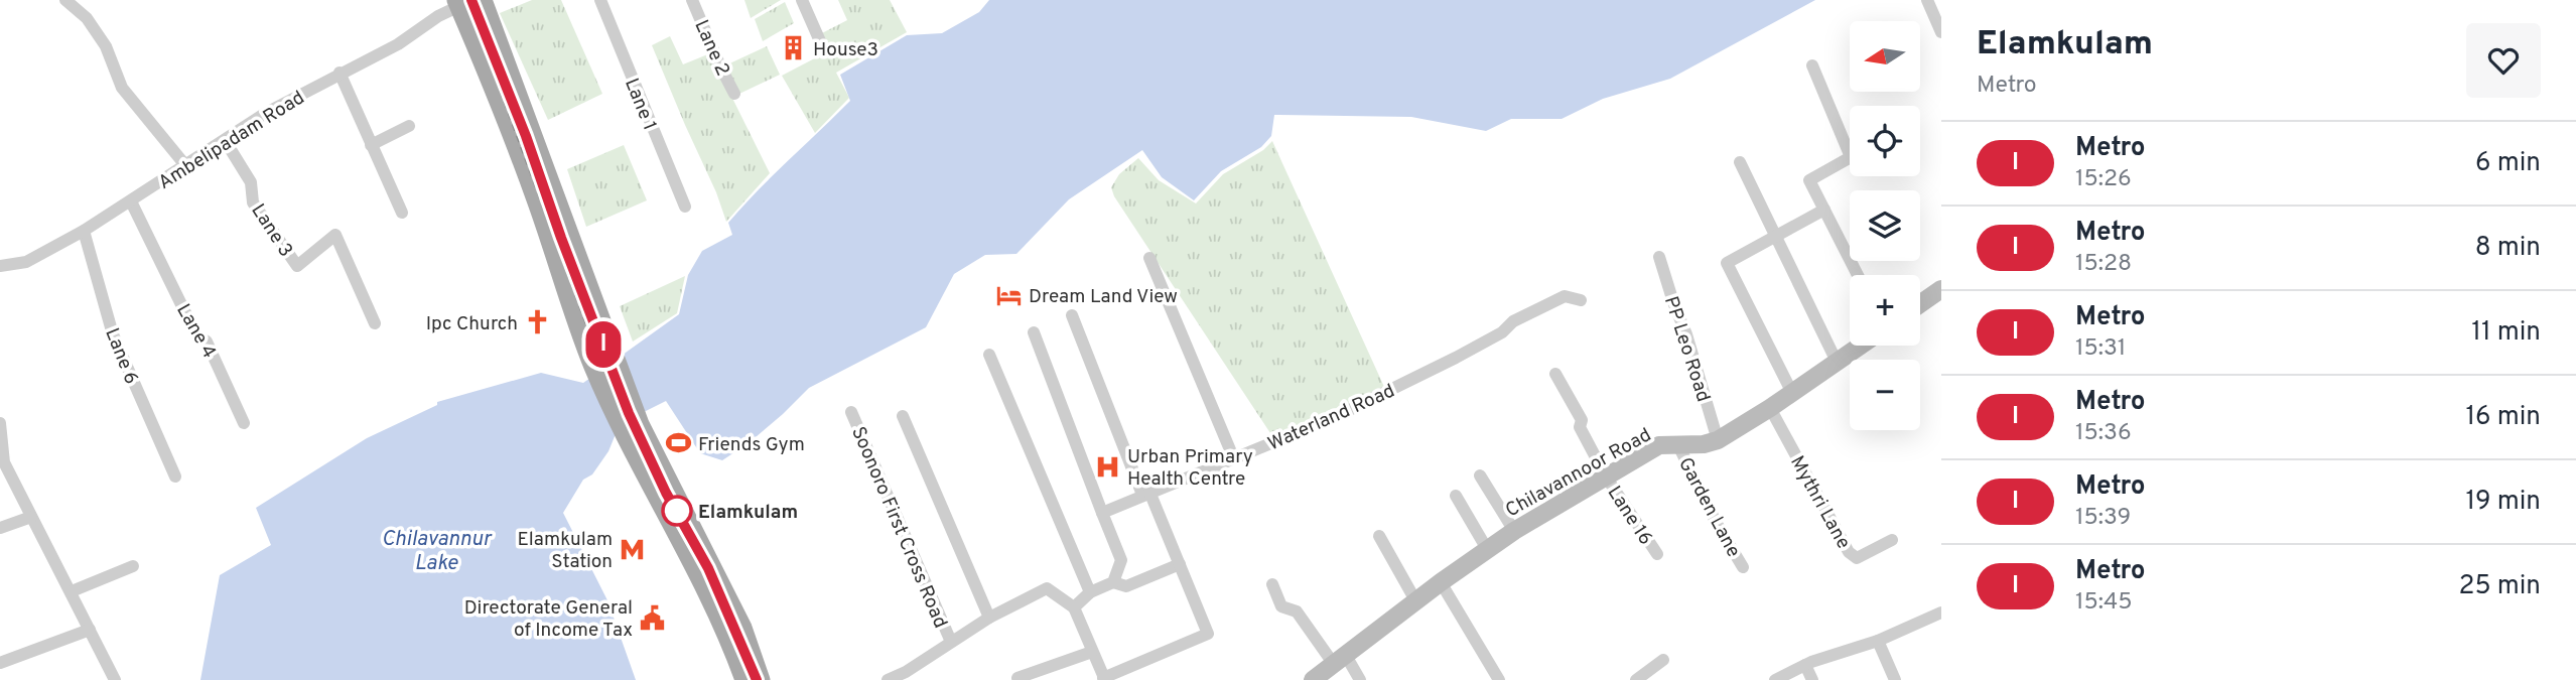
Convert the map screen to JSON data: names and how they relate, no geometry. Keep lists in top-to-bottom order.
{
  "streets": {
    "street": [
      "Lane 2",
      "Lane 1",
      "Ambelipadam Road",
      "Lane 3",
      "Lane 4",
      "PP Leo Road",
      "Lane 6",
      "Waterland Road",
      "Chilavannoor Road",
      "Mythri Lane",
      "Garden Lane",
      "Lane 16",
      "Soonoro First Cross Road"
    ]
  },
  "crossings": [
    ["Ambelipadam Road", "Lane 3"],
    ["Ambelipadam Road", "Lane 4"],
    ["Ambelipadam Road", "Lane 6"],
    ["PP Leo Road", "Chilavannoor Road"],
    ["Chilavannoor Road", "Mythri Lane"],
    ["Chilavannoor Road", "Garden Lane"],
    ["Chilavannoor Road", "Lane 16"]
  ],
  "water": ["Chilavannur Lake"],
  "places": {
    "building": ["House3"],
    "hotel": ["Dream Land View"],
    "church": ["Ipc Church"],
    "sports": ["Friends Gym"],
    "hospital": ["Urban Primary Health Centre"],
    "other": ["Elamkulam"],
    "metro station": ["Elamkulam Station"],
    "public building": ["Directorate General of Income Tax"]
  },
  "lines": ["metro line I"],
  "north": "left",
  "page": {
    "on_map": "I",
    "heading": ["Elamkulam", "Metro"],
    "map_buttons": ["+", "−"],
    "list": [
      {
        "mark": "I",
        "name": "Metro",
        "note": "15:26",
        "value": "6 min"
      },
      {
        "mark": "I",
        "name": "Metro",
        "note": "15:28",
        "value": "8 min"
      },
      {
        "mark": "I",
        "name": "Metro",
        "note": "15:31",
        "value": "11 min"
      },
      {
        "mark": "I",
        "name": "Metro",
        "note": "15:36",
        "value": "16 min"
      },
      {
        "mark": "I",
        "name": "Metro",
        "note": "15:39",
        "value": "19 min"
      },
      {
        "mark": "I",
        "name": "Metro",
        "note": "15:45",
        "value": "25 min"
      }
    ]
  }
}
